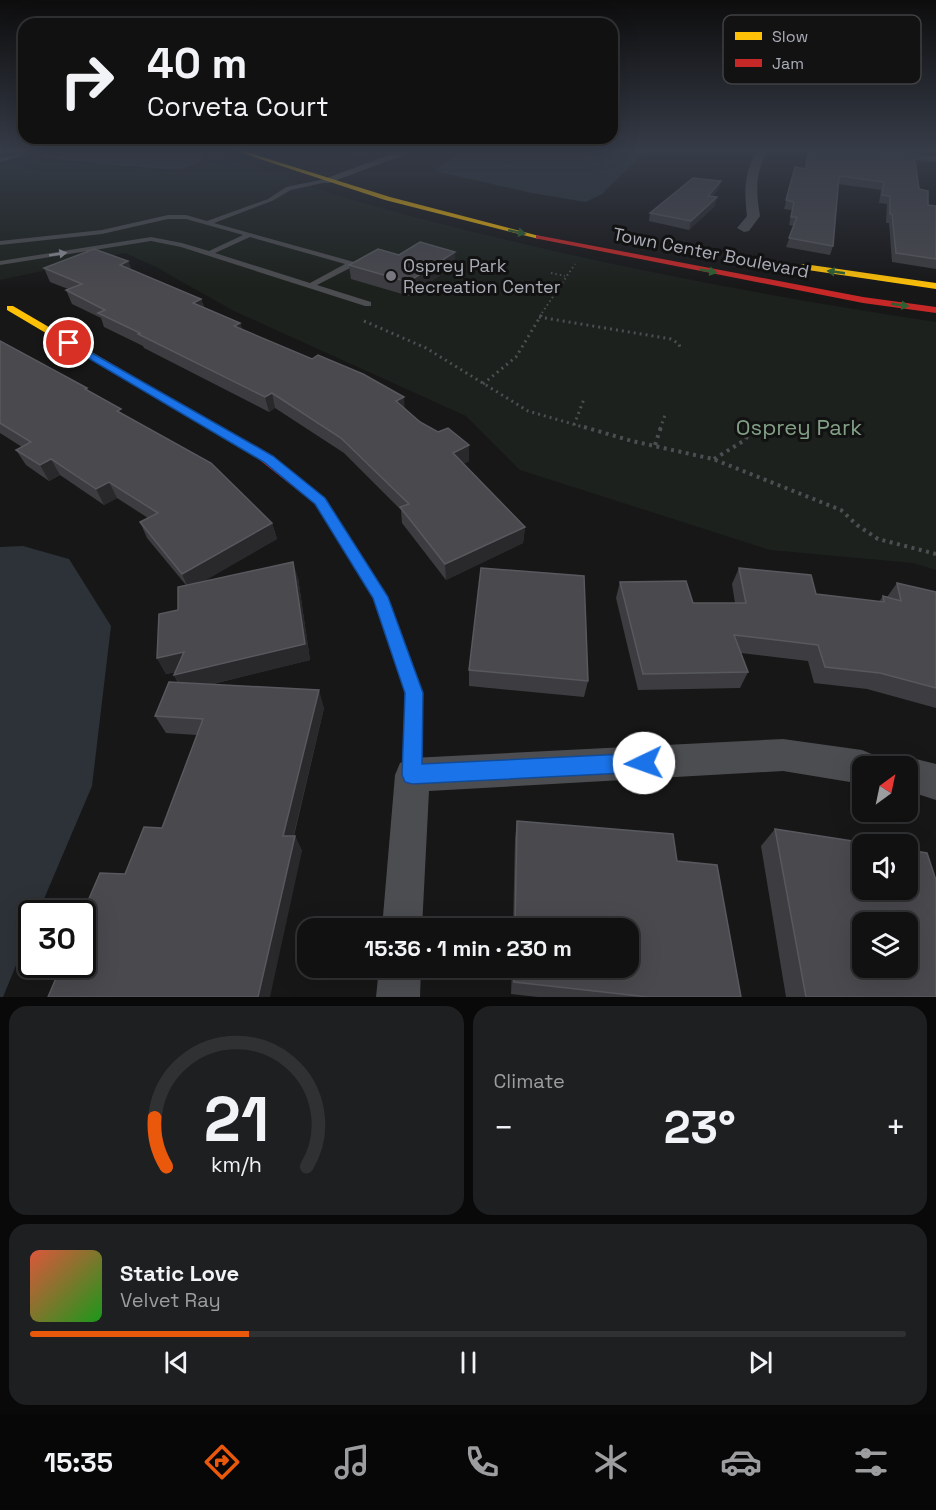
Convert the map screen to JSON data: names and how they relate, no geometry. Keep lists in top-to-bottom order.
{
  "streets": {
    "street": ["Town Center Boulevard"]
  },
  "parks": ["Osprey Park"],
  "places": ["Osprey Park Recreation Center"],
  "legend": ["Slow", "Jam"],
  "north": "top right",
  "page": {
    "turn": ["40 m", "Corveta Court"],
    "limit": "30",
    "trip": "15:36 · 1 min · 230 m",
    "tile": "Climate",
    "heat": ["−", "23°", "+"],
    "song": ["Static Love", "Velvet Ray"],
    "tabs": "15:35",
    "gauge": ["21", "km/h"]
  }
}
